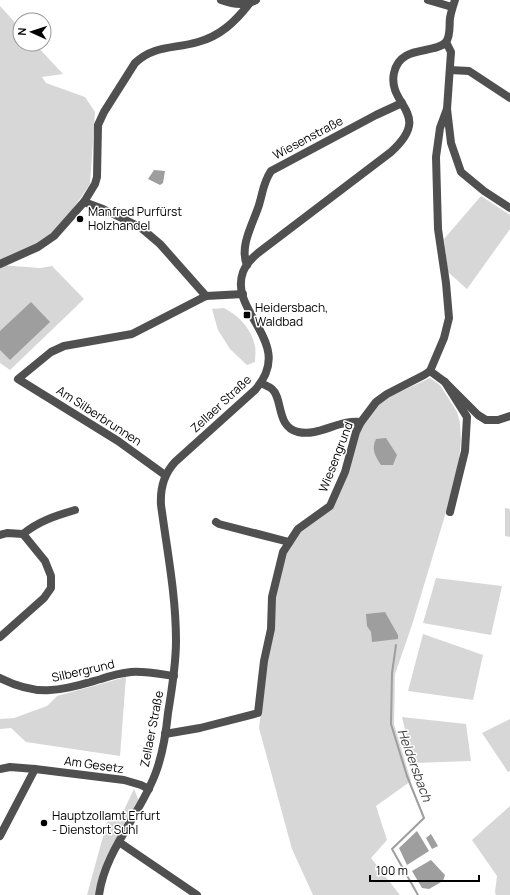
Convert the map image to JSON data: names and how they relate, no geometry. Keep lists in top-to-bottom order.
{
  "streets": {
    "street": [
      "Wiesenstraße",
      "Zellaer Straße",
      "Am Silberbrunnen",
      "Wiesengrund",
      "Silbergrund",
      "Am Gesetz"
    ]
  },
  "crossings": [
    ["Wiesenstraße", "Zellaer Straße"],
    ["Zellaer Straße", "Am Silberbrunnen"],
    ["Zellaer Straße", "Wiesengrund"],
    ["Zellaer Straße", "Silbergrund"],
    ["Zellaer Straße", "Am Gesetz"]
  ],
  "water": ["Heldersbach"],
  "places": {
    "other": ["Manfred Purfürst Holzhandel", "Hauptzollamt Erfurt - Dienstort Suhl"],
    "transit": ["Heidersbach, Waldbad"]
  },
  "scale_bar": "100 m",
  "north": "left"
}
